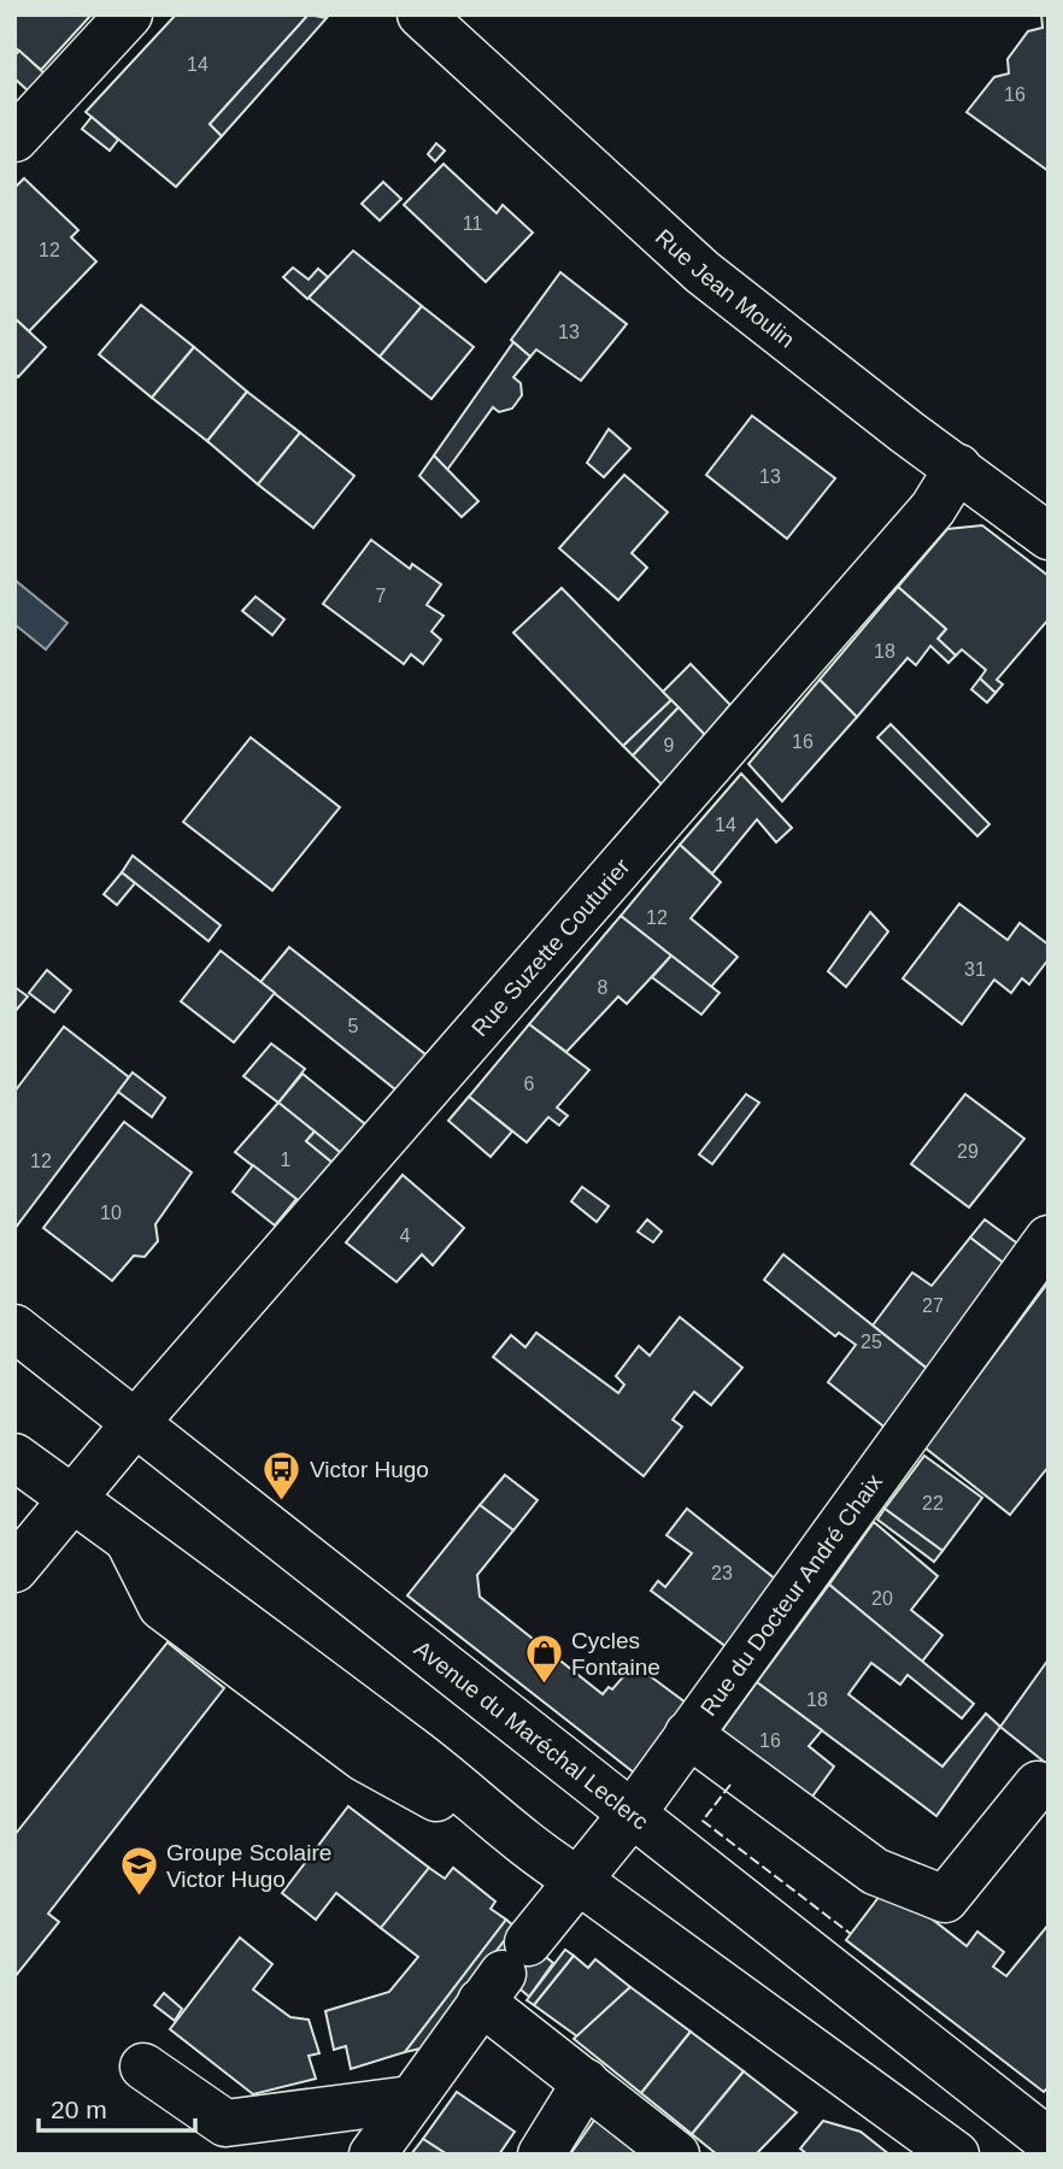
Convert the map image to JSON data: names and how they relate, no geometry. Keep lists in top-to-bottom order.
{
  "streets": {
    "street": [
      "Rue Jean Moulin",
      "Rue Suzette Couturier",
      "Rue du Docteur André Chaix",
      "Avenue du Maréchal Leclerc"
    ]
  },
  "crossings": [
    ["Rue Jean Moulin", "Rue Suzette Couturier"],
    ["Rue Suzette Couturier", "Avenue du Maréchal Leclerc"],
    ["Rue du Docteur André Chaix", "Avenue du Maréchal Leclerc"]
  ],
  "places": {
    "bus stop": ["Victor Hugo"],
    "shop": ["Cycles Fontaine"],
    "school or university": ["Groupe Scolaire Victor Hugo"]
  },
  "house_numbers": [
    "14",
    "16",
    "11",
    "12",
    "13",
    "13",
    "7",
    "18",
    "16",
    "9",
    "14",
    "12",
    "31",
    "8",
    "5",
    "6",
    "29",
    "1",
    "12",
    "10",
    "4",
    "27",
    "25",
    "22",
    "23",
    "20",
    "18",
    "16"
  ],
  "scale_bar": "20 m"
}
